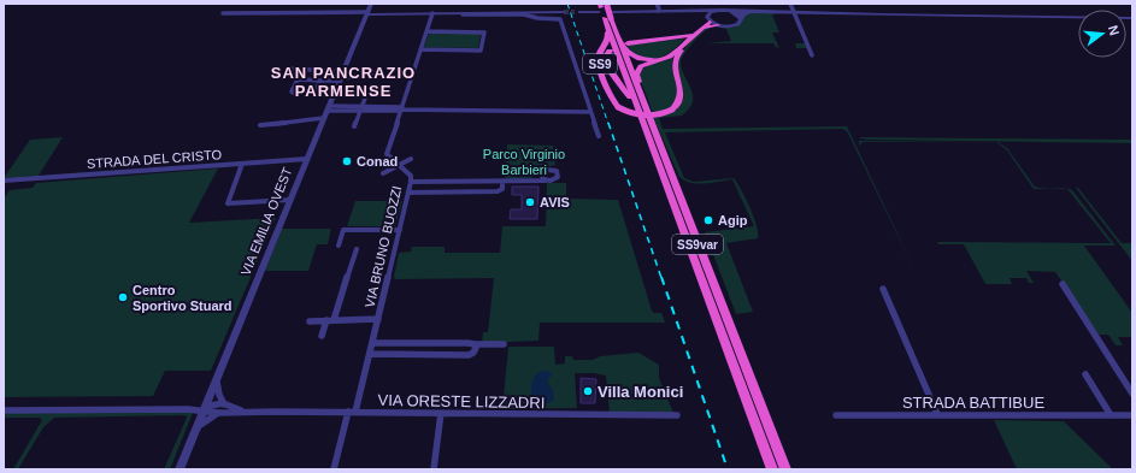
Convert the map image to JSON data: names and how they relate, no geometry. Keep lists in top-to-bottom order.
{
  "streets": {
    "highway": ["SS9", "SS9var"],
    "street": [
      "STRADA DEL CRISTO",
      "VIA EMILIA OVEST",
      "VIA BRUNO BUOZZI",
      "VIA ORESTE LIZZADRI",
      "STRADA BATTIBUE"
    ]
  },
  "crossings": [
    ["SS9", "SS9var"],
    ["STRADA DEL CRISTO", "VIA EMILIA OVEST"],
    ["VIA EMILIA OVEST", "VIA ORESTE LIZZADRI"],
    ["VIA BRUNO BUOZZI", "VIA ORESTE LIZZADRI"]
  ],
  "districts": ["SAN PANCRAZIO PARMENSE"],
  "parks": ["Parco Virginio Barbieri"],
  "places": [
    "Conad",
    "AVIS",
    "Agip",
    "Centro Sportivo Stuard",
    "Villa Monici"
  ],
  "north": "right"
}
